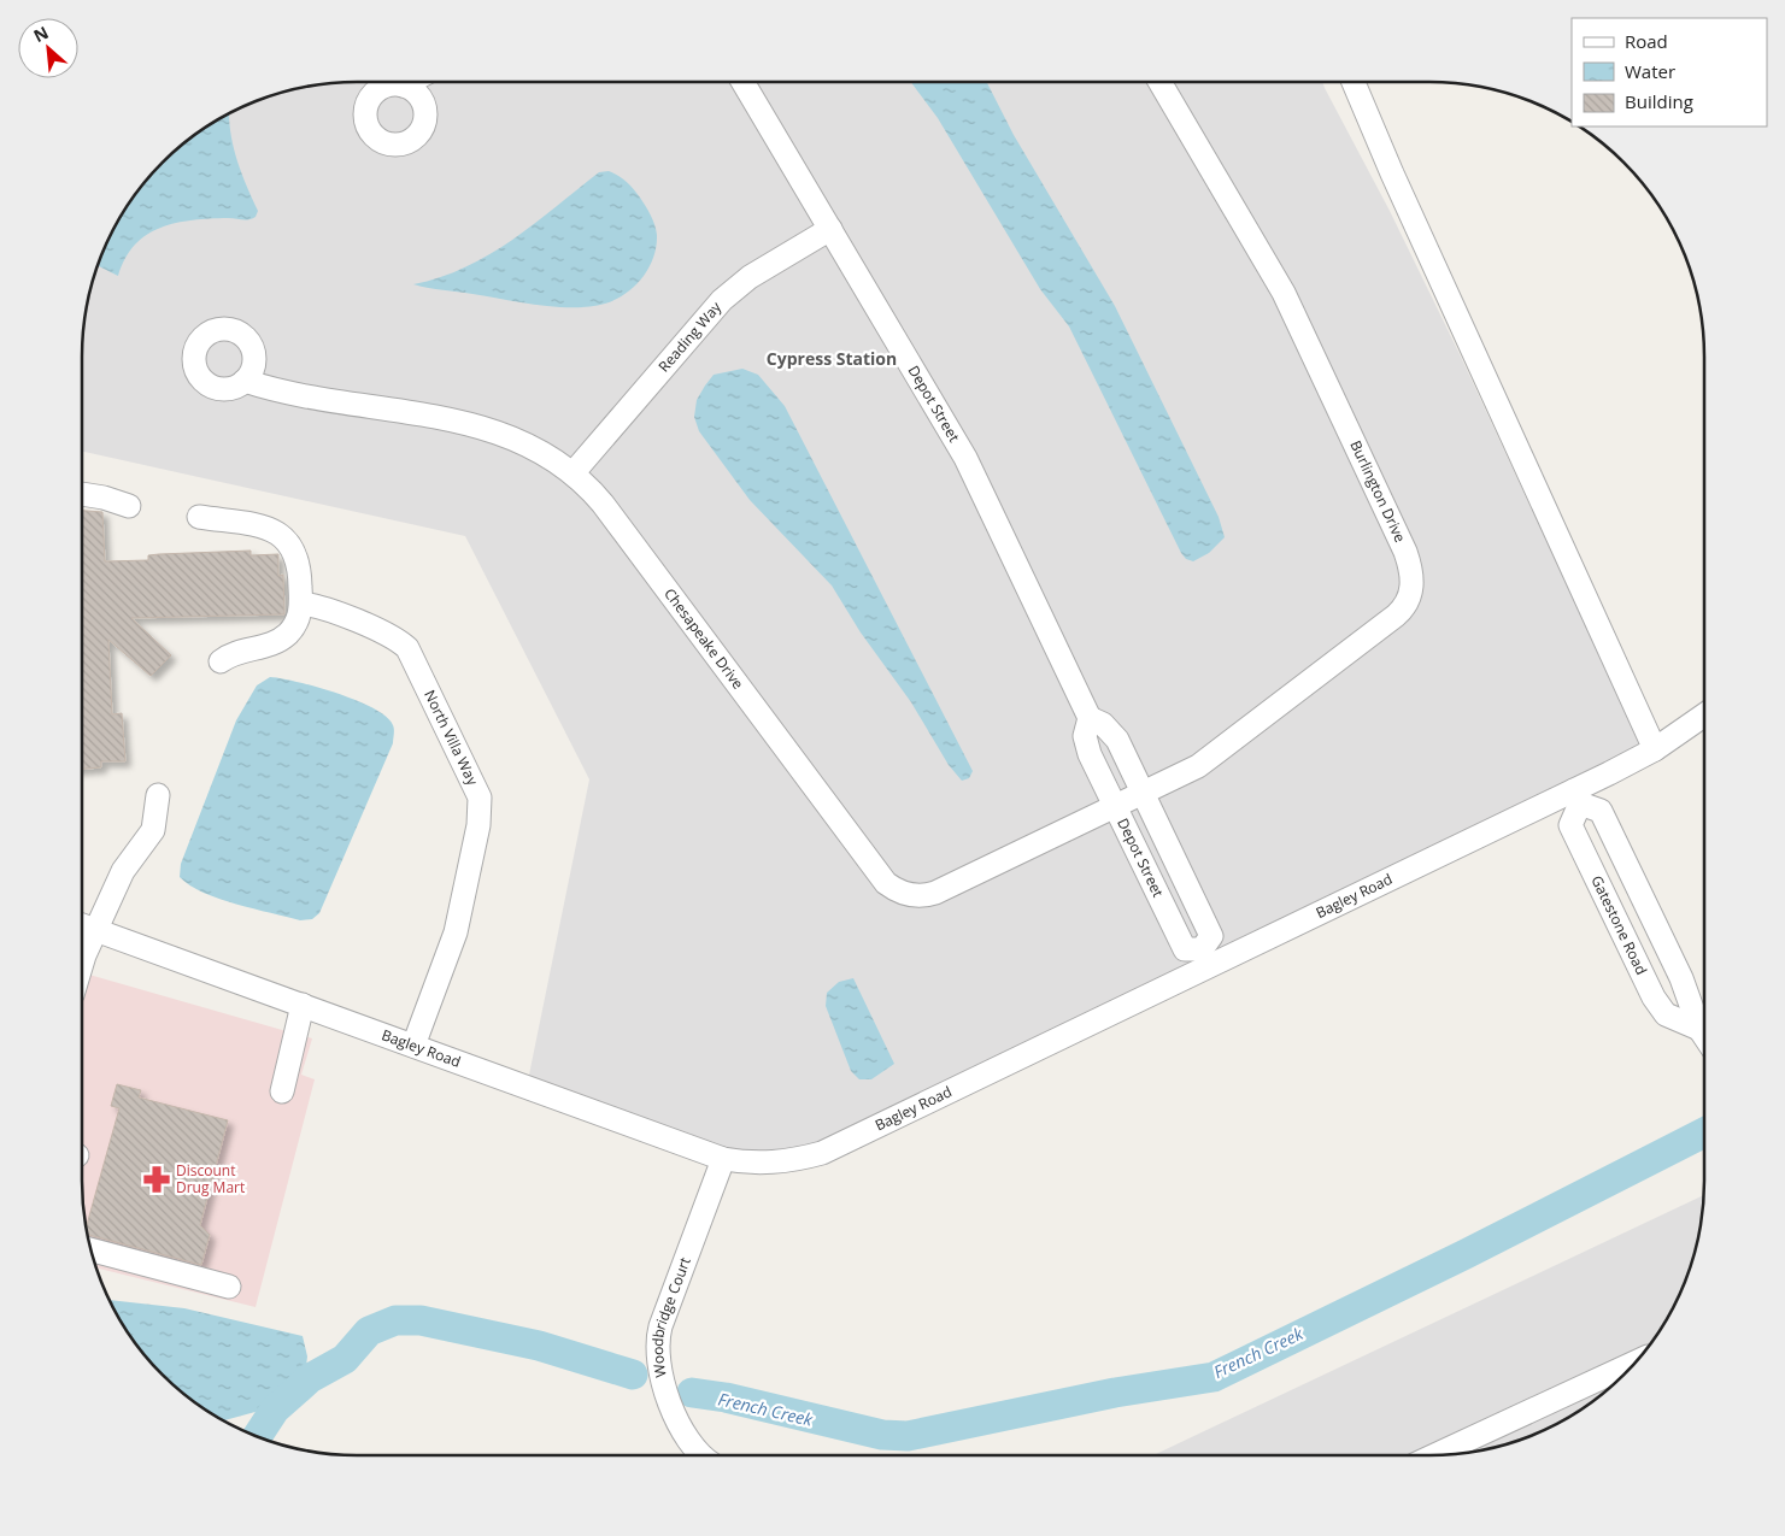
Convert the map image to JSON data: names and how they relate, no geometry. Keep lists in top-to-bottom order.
{
  "streets": {
    "street": [
      "Reading Way",
      "Depot Street",
      "Burlington Drive",
      "Chesapeake Drive",
      "North Villa Way",
      "Bagley Road",
      "Gatestone Road",
      "Woodbridge Court"
    ]
  },
  "crossings": [
    ["Reading Way", "Depot Street"],
    ["Reading Way", "Chesapeake Drive"],
    ["Depot Street", "Burlington Drive"],
    ["Depot Street", "Chesapeake Drive"],
    ["Depot Street", "Bagley Road"],
    ["Burlington Drive", "Chesapeake Drive"],
    ["North Villa Way", "Bagley Road"],
    ["Bagley Road", "Gatestone Road"],
    ["Bagley Road", "Woodbridge Court"]
  ],
  "districts": ["Cypress Station"],
  "water": ["French Creek"],
  "places": {
    "pharmacy": ["Discount Drug Mart"]
  },
  "legend": ["Road", "Water", "Building"],
  "north": "top left"
}
